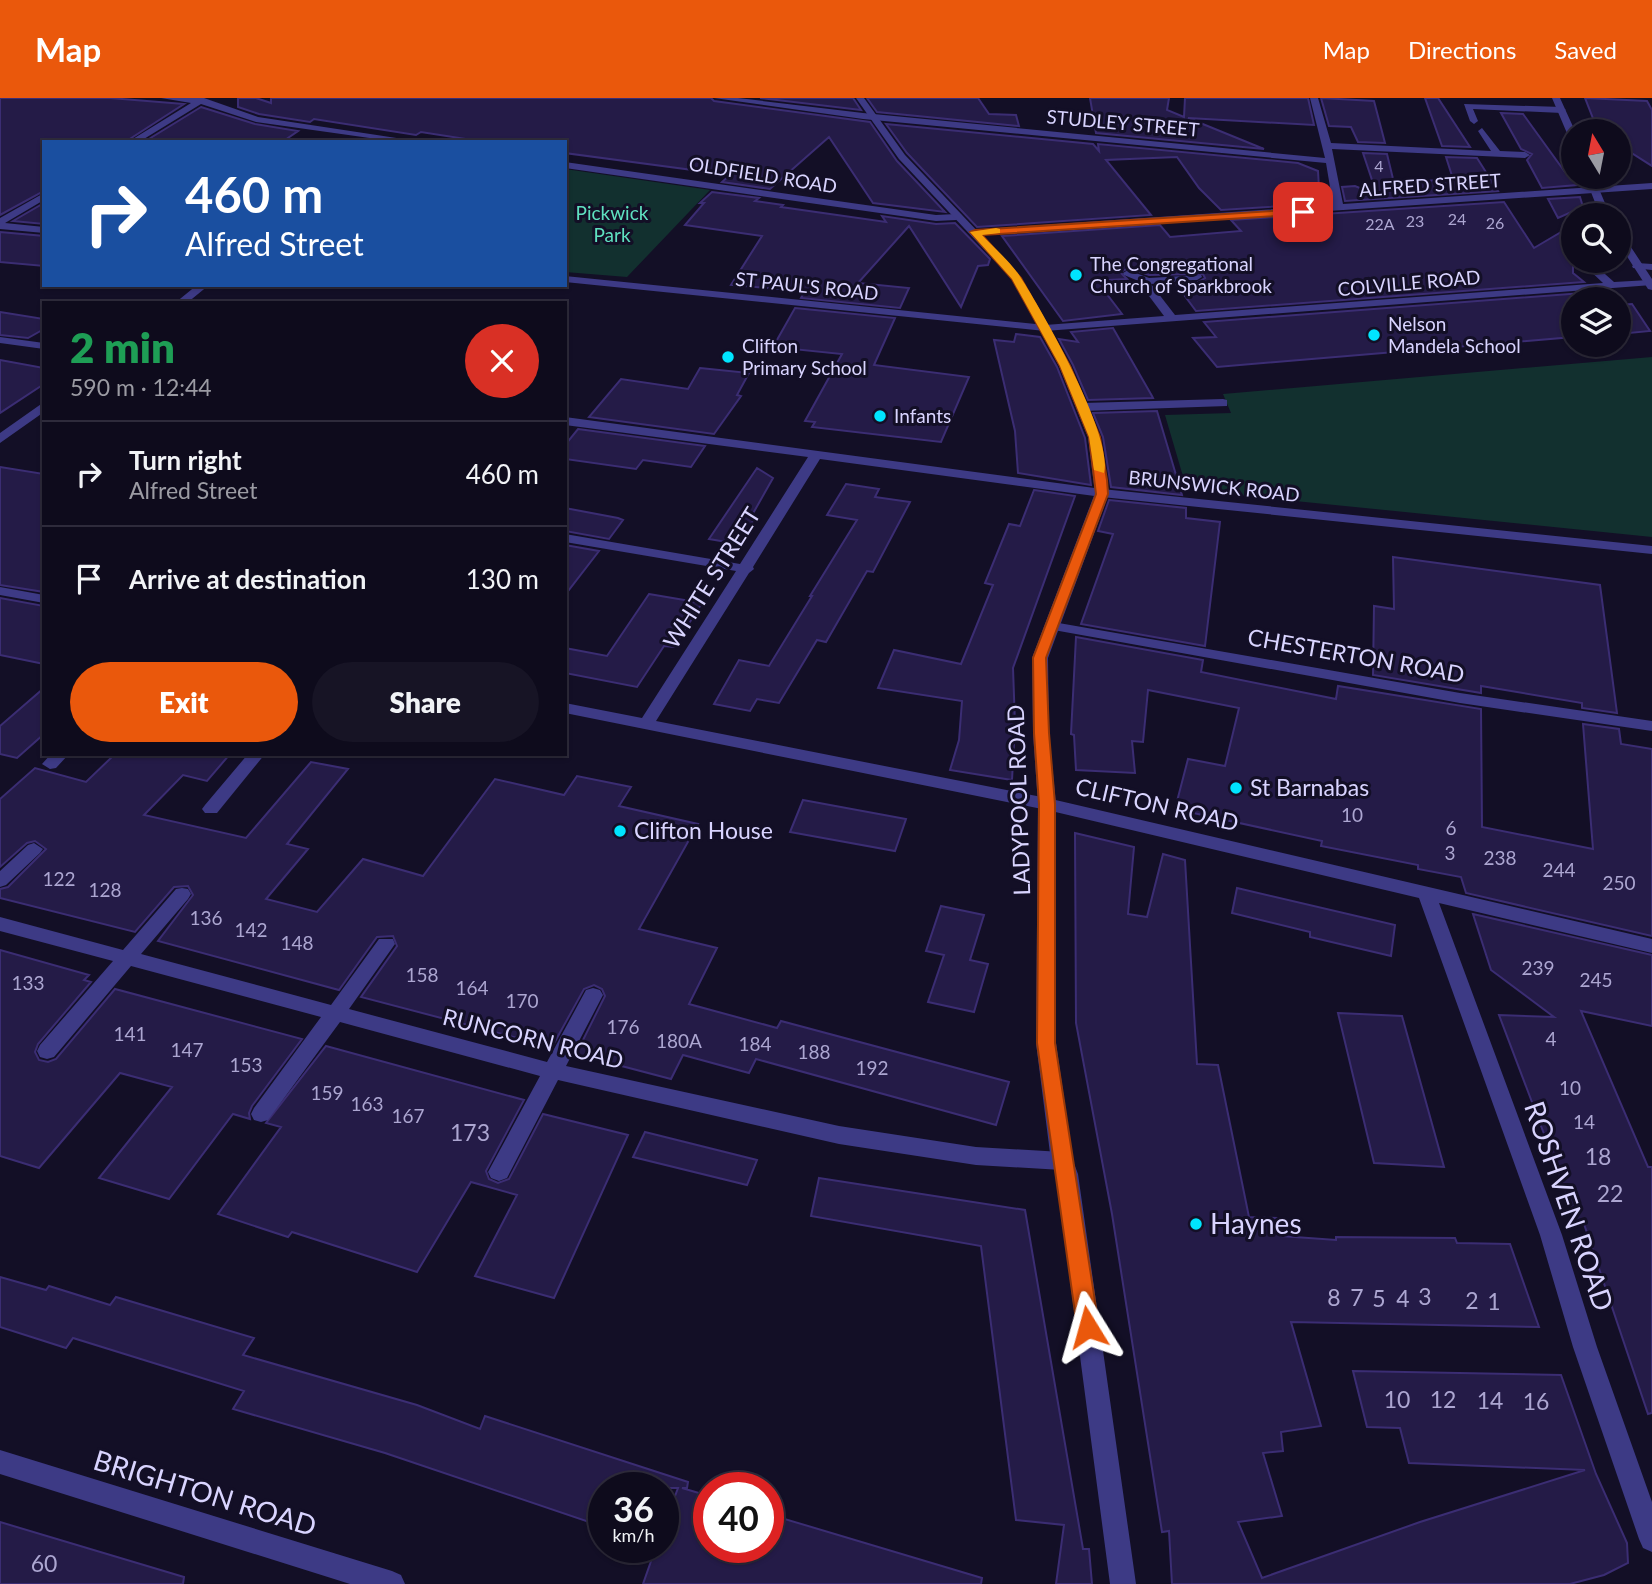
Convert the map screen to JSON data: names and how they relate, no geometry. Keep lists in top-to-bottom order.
{
  "streets": {
    "street": [
      "STUDLEY STREET",
      "OLDFIELD ROAD",
      "ALFRED STREET",
      "COLVILLE ROAD",
      "ST PAUL'S ROAD",
      "BRUNSWICK ROAD",
      "WHITE STREET",
      "CHESTERTON ROAD",
      "LADYPOOL ROAD",
      "CLIFTON ROAD",
      "RUNCORN ROAD",
      "ROSHVEN ROAD",
      "BRIGHTON ROAD"
    ]
  },
  "crossings": [
    ["STUDLEY STREET", "LADYPOOL ROAD"],
    ["OLDFIELD ROAD", "LADYPOOL ROAD"],
    ["ALFRED STREET", "LADYPOOL ROAD"],
    ["COLVILLE ROAD", "ST PAUL'S ROAD"],
    ["COLVILLE ROAD", "LADYPOOL ROAD"],
    ["ST PAUL'S ROAD", "LADYPOOL ROAD"],
    ["BRUNSWICK ROAD", "WHITE STREET"],
    ["BRUNSWICK ROAD", "LADYPOOL ROAD"],
    ["WHITE STREET", "CLIFTON ROAD"],
    ["CHESTERTON ROAD", "LADYPOOL ROAD"],
    ["LADYPOOL ROAD", "CLIFTON ROAD"],
    ["LADYPOOL ROAD", "RUNCORN ROAD"],
    ["CLIFTON ROAD", "ROSHVEN ROAD"]
  ],
  "parks": ["Pickwick Park"],
  "places": [
    "The Congregational Church of Sparkbrook",
    "Nelson Mandela School",
    "Clifton Primary School",
    "Infants",
    "St Barnabas",
    "Clifton House",
    "Haynes"
  ],
  "house_numbers": [
    "4",
    "24",
    "23",
    "26",
    "22A",
    "10",
    "6",
    "3",
    "238",
    "244",
    "122",
    "250",
    "128",
    "136",
    "142",
    "148",
    "239",
    "158",
    "245",
    "133",
    "164",
    "170",
    "176",
    "141",
    "4",
    "180A",
    "184",
    "147",
    "188",
    "153",
    "192",
    "10",
    "159",
    "163",
    "167",
    "14",
    "173",
    "18",
    "22",
    "3",
    "8",
    "7",
    "5",
    "4",
    "2",
    "1",
    "10",
    "12",
    "14",
    "16",
    "60"
  ],
  "north": "top",
  "page": {
    "header": "Map",
    "nav": ["Map", "Directions", "Saved"],
    "turn": ["460 m", "Alfred Street"],
    "heading": ["2 min", "590 m · 12:44"],
    "list": [
      {
        "name": "Turn right",
        "note": "Alfred Street",
        "value": "460 m"
      },
      {
        "name": "Arrive at destination",
        "value": "130 m"
      }
    ],
    "buttons": ["Exit", "Share"],
    "speed": "36 km/h",
    "limit": "40"
  }
}
